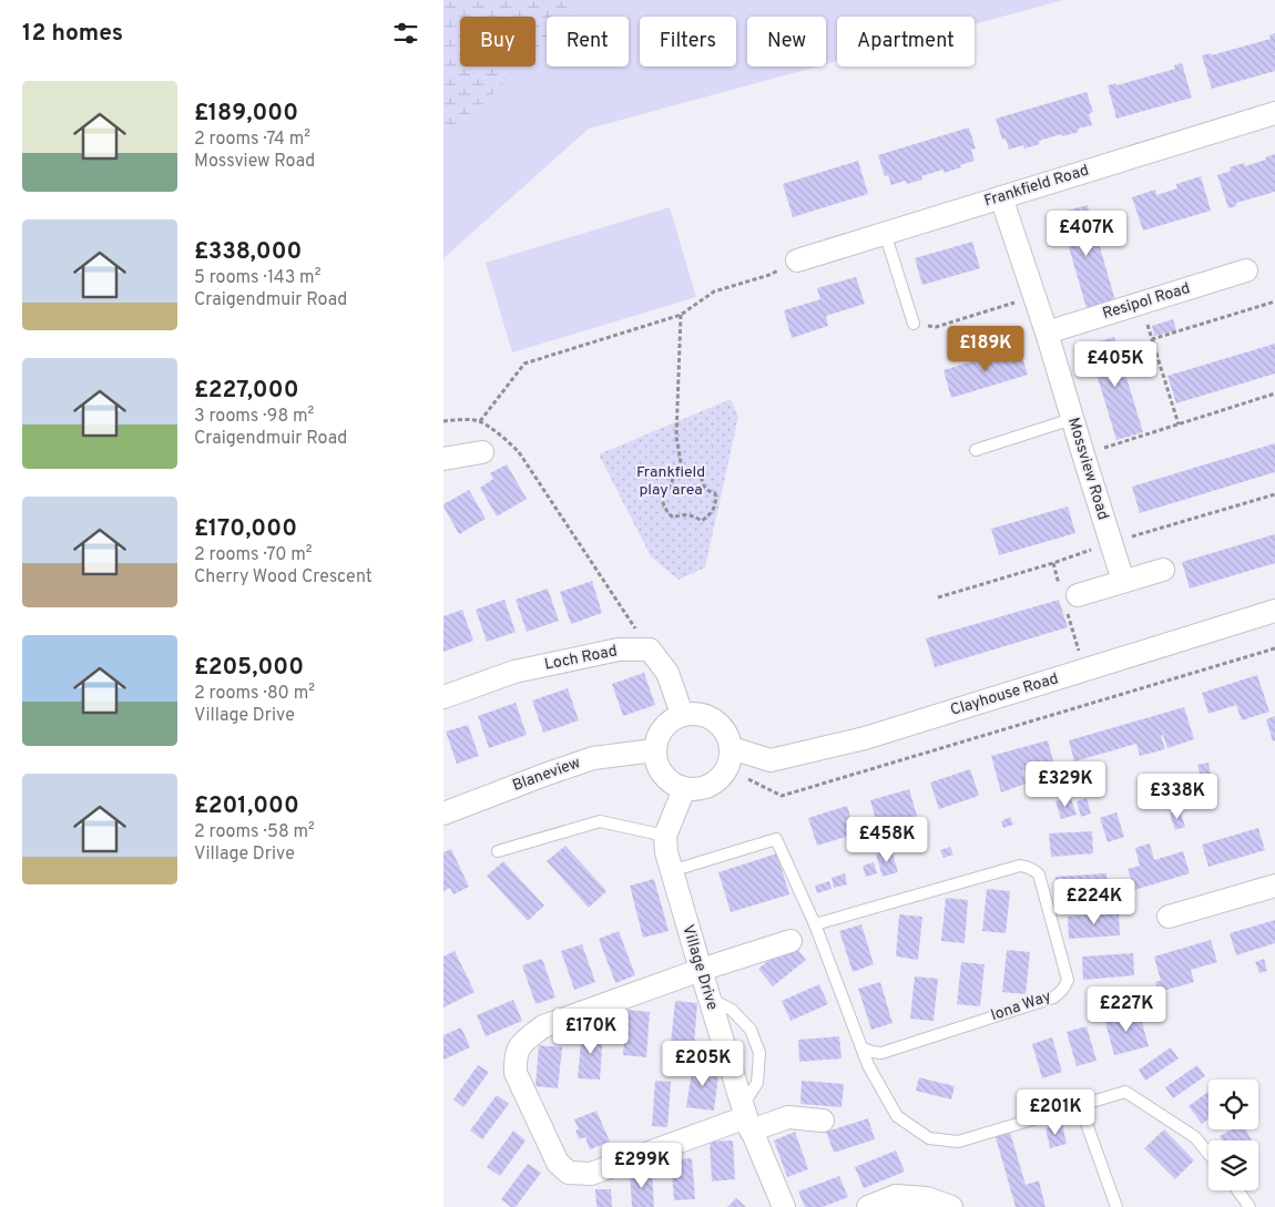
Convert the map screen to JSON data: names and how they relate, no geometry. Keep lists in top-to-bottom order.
{
  "streets": {
    "street": [
      "Frankfield Road",
      "Resipol Road",
      "Mossview Road",
      "Loch Road",
      "Clayhouse Road",
      "Blaneview",
      "Village Drive"
    ],
    "lane": ["Iona Way"]
  },
  "crossings": [
    ["Frankfield Road", "Mossview Road"],
    ["Resipol Road", "Mossview Road"],
    ["Clayhouse Road", "Blaneview"],
    ["Clayhouse Road", "Village Drive"],
    ["Blaneview", "Village Drive"]
  ],
  "parks": ["Frankfield play area"],
  "page": {
    "heading": "12 homes",
    "chip": [
      "Buy",
      "Rent",
      "Filters",
      "New",
      "Apartment"
    ],
    "list": [
      {
        "name": "£189,000",
        "note": "2 rooms · 74 m² · Mossview Road"
      },
      {
        "name": "£338,000",
        "note": "5 rooms · 143 m² · Craigendmuir Road"
      },
      {
        "name": "£227,000",
        "note": "3 rooms · 98 m² · Craigendmuir Road"
      },
      {
        "name": "£170,000",
        "note": "2 rooms · 70 m² · Cherry Wood Crescent"
      },
      {
        "name": "£205,000",
        "note": "2 rooms · 80 m² · Village Drive"
      },
      {
        "name": "£201,000",
        "note": "2 rooms · 58 m² · Village Drive"
      }
    ],
    "price": [
      "£407K",
      "£189K",
      "£405K",
      "£329K",
      "£338K",
      "£458K",
      "£224K",
      "£227K",
      "£170K",
      "£205K",
      "£201K",
      "£299K"
    ]
  }
}
